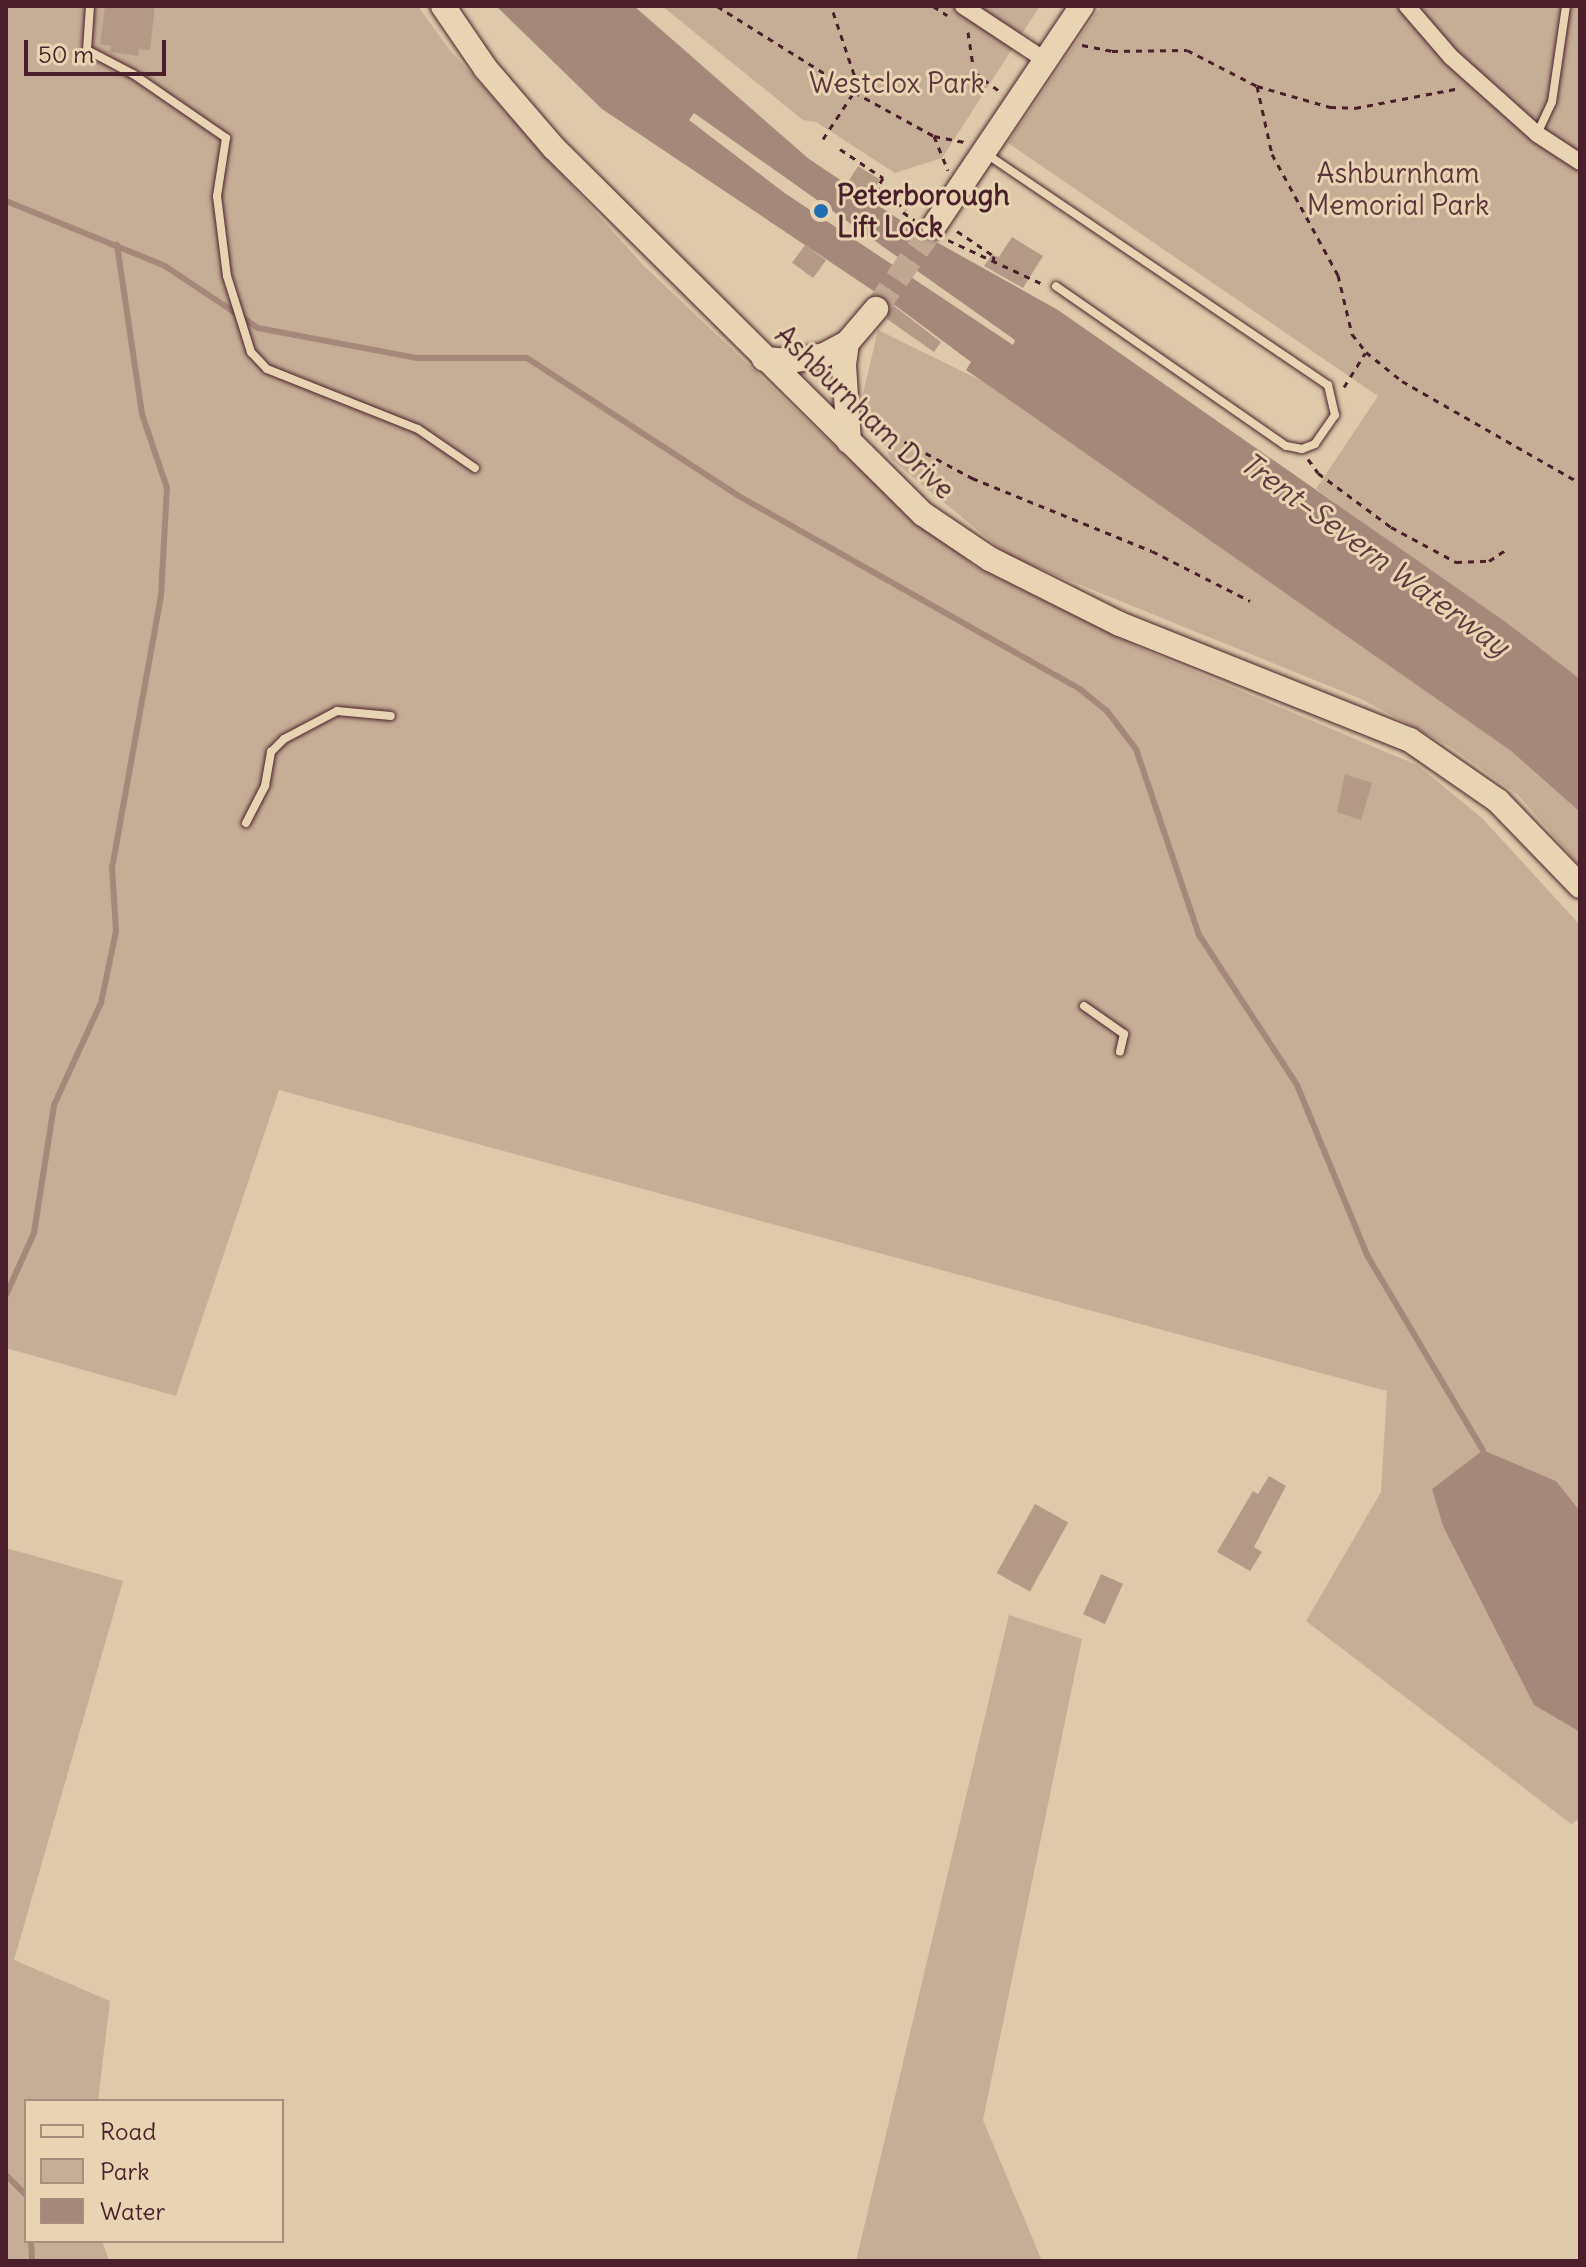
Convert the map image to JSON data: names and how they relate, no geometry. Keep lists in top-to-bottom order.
{
  "streets": {
    "street": ["Ashburnham Drive"]
  },
  "water": ["Trent–Severn Waterway"],
  "parks": ["Westclox Park", "Ashburnham Memorial Park"],
  "places": ["Peterborough Lift Lock"],
  "legend": ["Road", "Park", "Water"],
  "scale_bar": "50 m"
}
